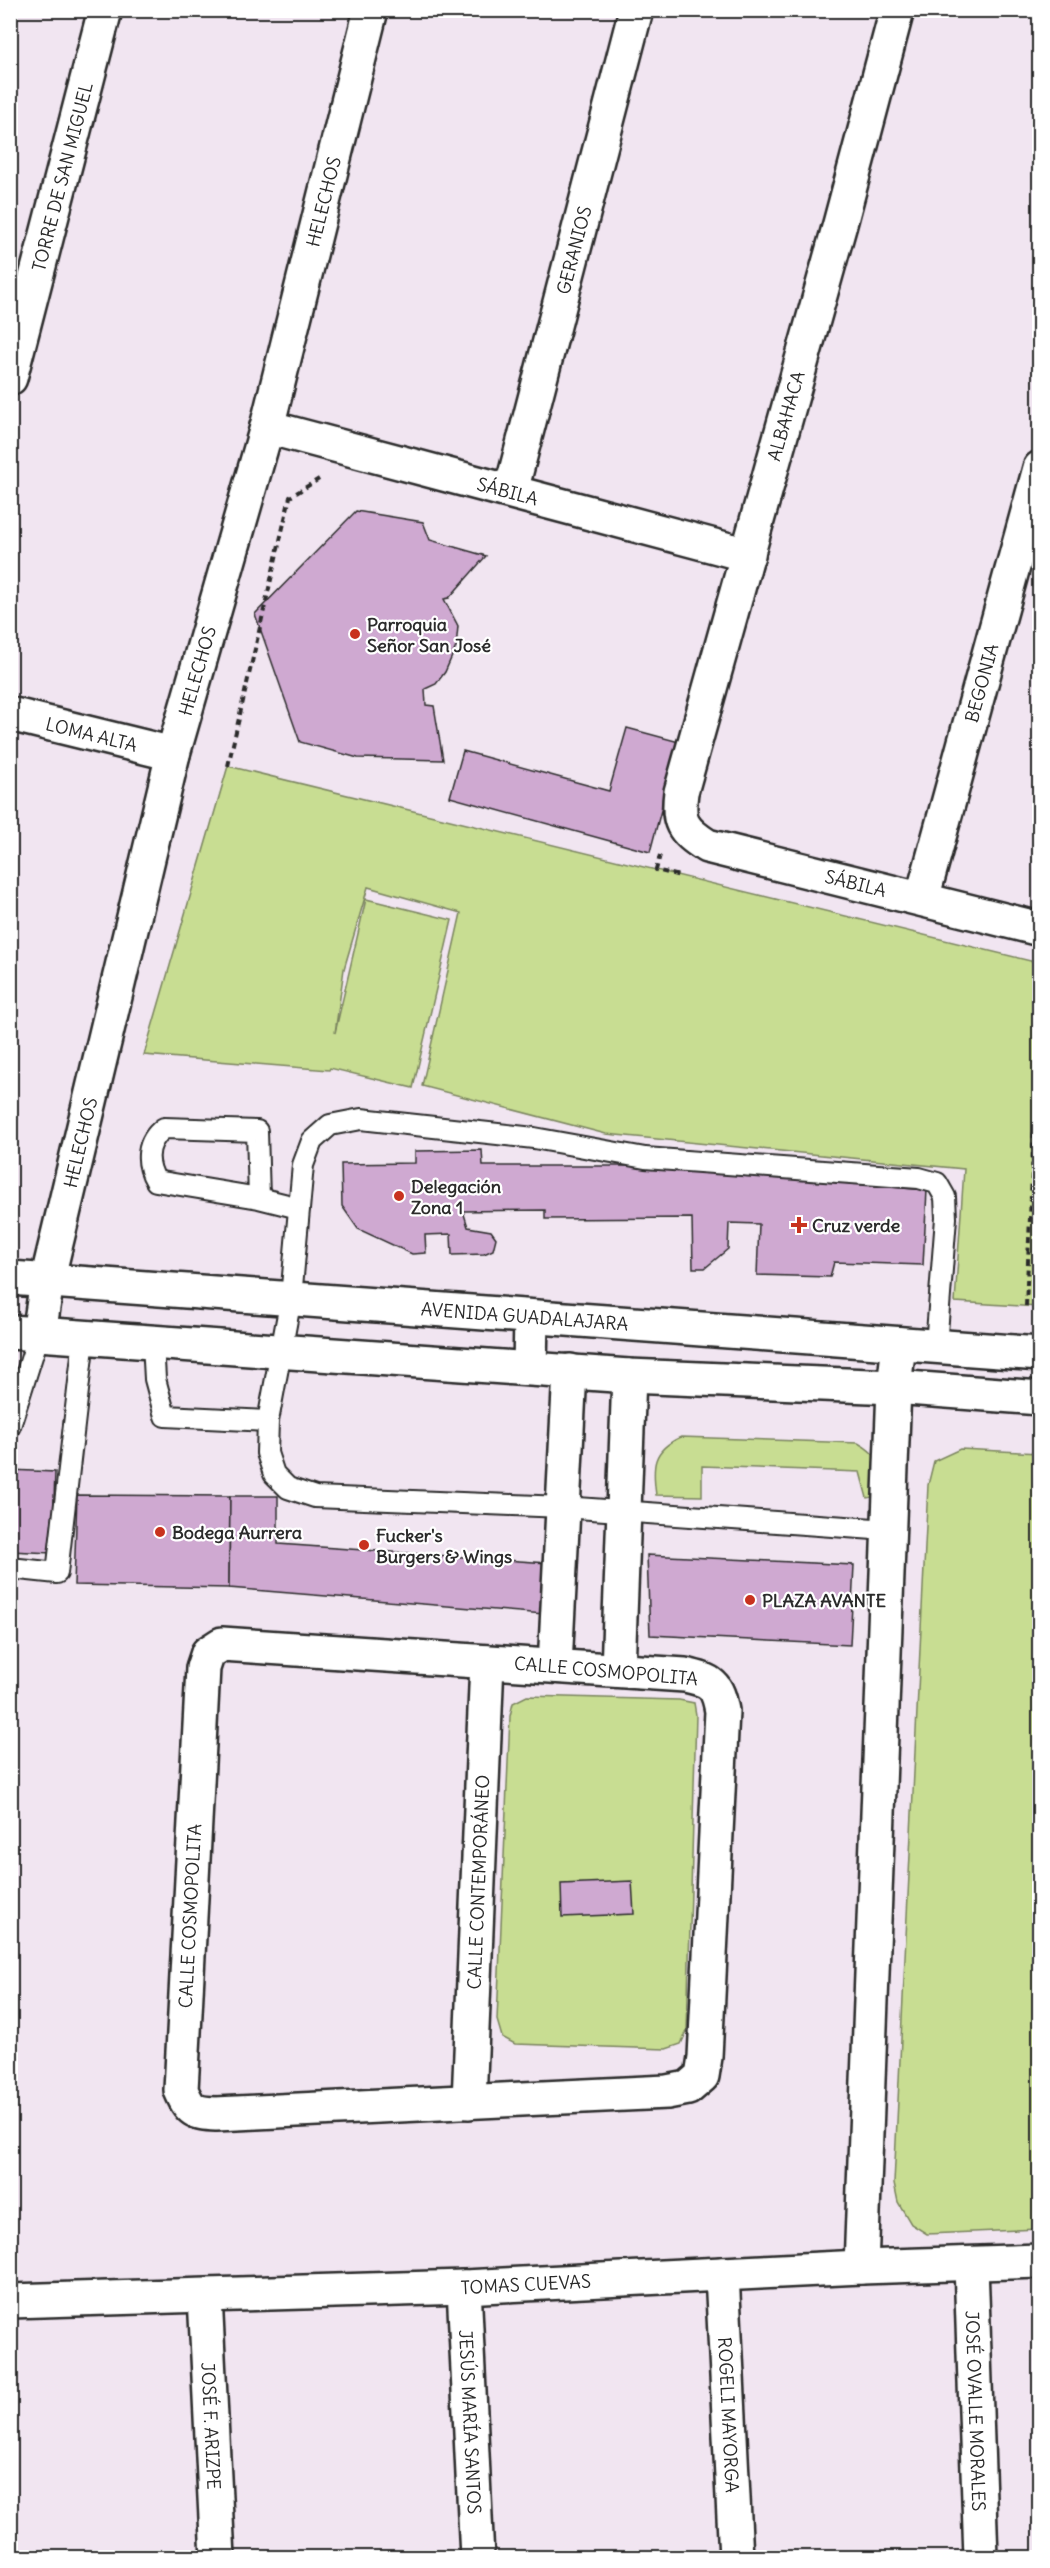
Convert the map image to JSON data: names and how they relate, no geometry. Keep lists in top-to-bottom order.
{
  "streets": {
    "street": [
      "TORRE DE SAN MIGUEL",
      "HELECHOS",
      "GERANIOS",
      "ALBAHACA",
      "SÁBILA",
      "BEGONIA",
      "LOMA ALTA",
      "AVENIDA GUADALAJARA",
      "CALLE COSMOPOLITA",
      "CALLE CONTEMPORÁNEO",
      "TOMAS CUEVAS",
      "JOSÉ OVALLE MORALES",
      "ROGELI MAYORGA",
      "JESÚS MARÍA SANTOS",
      "JOSÉ F. ARIZPE"
    ]
  },
  "crossings": [
    ["HELECHOS", "SÁBILA"],
    ["HELECHOS", "LOMA ALTA"],
    ["HELECHOS", "AVENIDA GUADALAJARA"],
    ["GERANIOS", "SÁBILA"],
    ["ALBAHACA", "SÁBILA"],
    ["SÁBILA", "BEGONIA"],
    ["CALLE COSMOPOLITA", "CALLE CONTEMPORÁNEO"],
    ["TOMAS CUEVAS", "JOSÉ OVALLE MORALES"],
    ["TOMAS CUEVAS", "ROGELI MAYORGA"],
    ["TOMAS CUEVAS", "JESÚS MARÍA SANTOS"],
    ["TOMAS CUEVAS", "JOSÉ F. ARIZPE"]
  ],
  "places": {
    "other": [
      "Parroquia Señor San José",
      "Delegación Zona 1",
      "Bodega Aurrera",
      "Fucker's Burgers & Wings",
      "PLAZA AVANTE"
    ],
    "health": ["Cruz verde"]
  }
}
